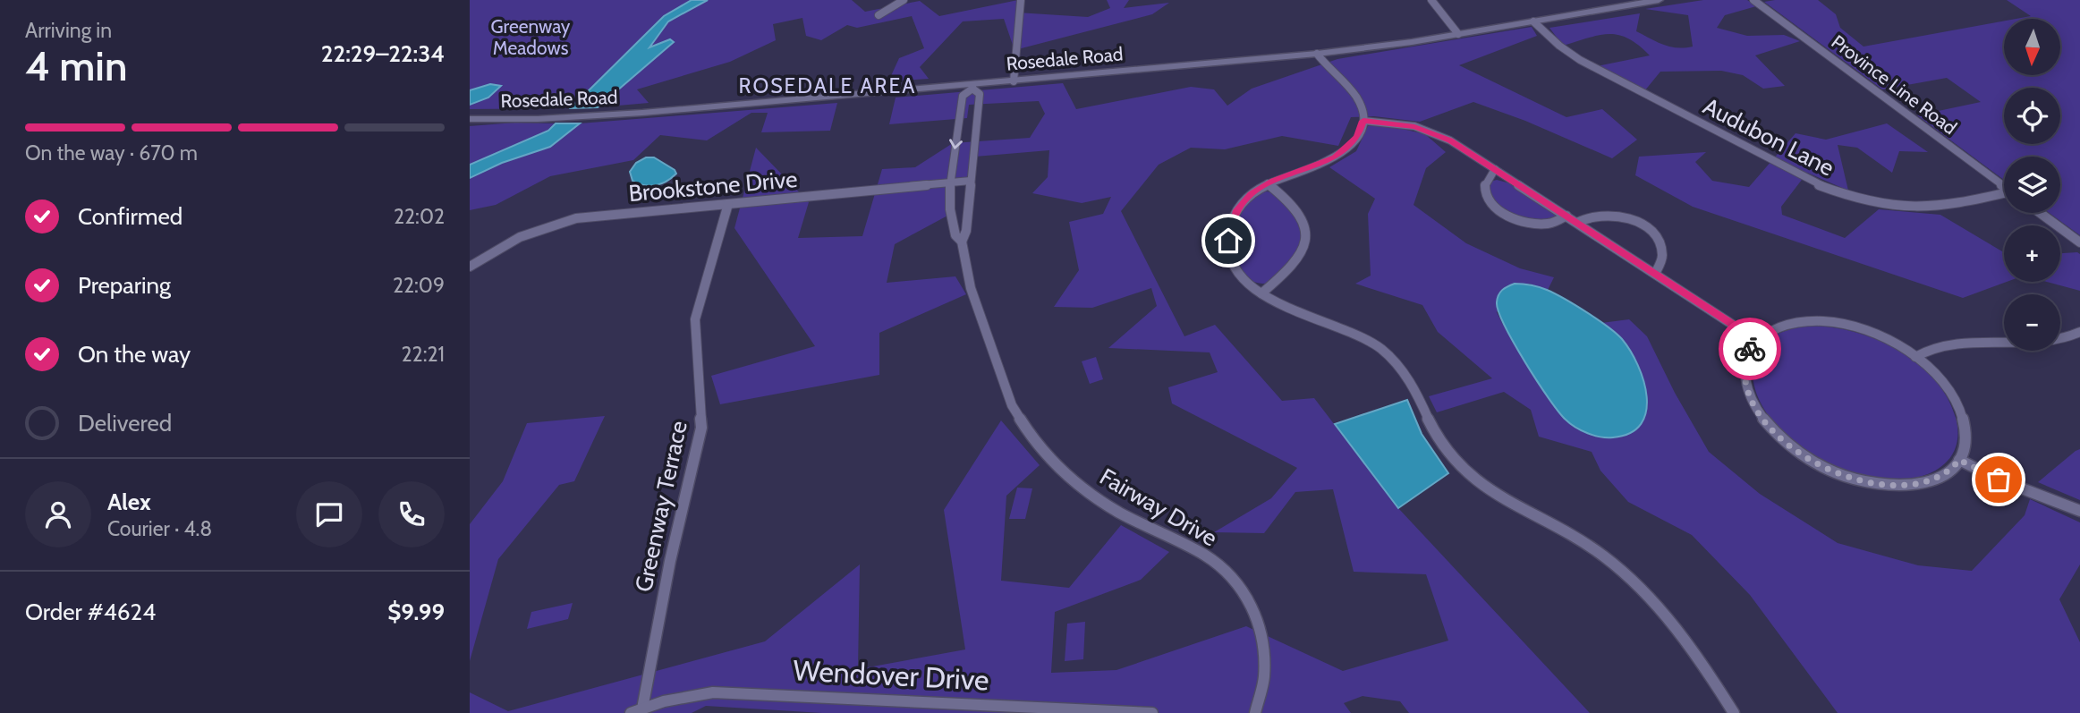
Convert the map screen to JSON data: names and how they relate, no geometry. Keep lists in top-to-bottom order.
{
  "streets": {
    "street": [
      "Rosedale Road",
      "Province Line Road",
      "Audubon Lane",
      "Brookstone Drive",
      "Greenway Terrace",
      "Fairway Drive",
      "Wendover Drive"
    ]
  },
  "crossings": [
    ["Rosedale Road", "Audubon Lane"],
    ["Rosedale Road", "Fairway Drive"],
    ["Brookstone Drive", "Greenway Terrace"],
    ["Brookstone Drive", "Fairway Drive"],
    ["Greenway Terrace", "Wendover Drive"]
  ],
  "districts": ["ROSEDALE AREA"],
  "parks": ["Greenway Meadows"],
  "north": "bottom",
  "page": {
    "heading": ["4 min", "Arriving in", "22:29–22:34"],
    "panel": [
      "Alex",
      "Courier · 4.8",
      "Order #4624",
      "$9.99"
    ],
    "map_buttons": ["+", "−"],
    "bar": "On the way · 670 m",
    "list": [
      ["Confirmed", "22:02"],
      ["Preparing", "22:09"],
      ["On the way", "22:21"],
      "Delivered"
    ]
  }
}
